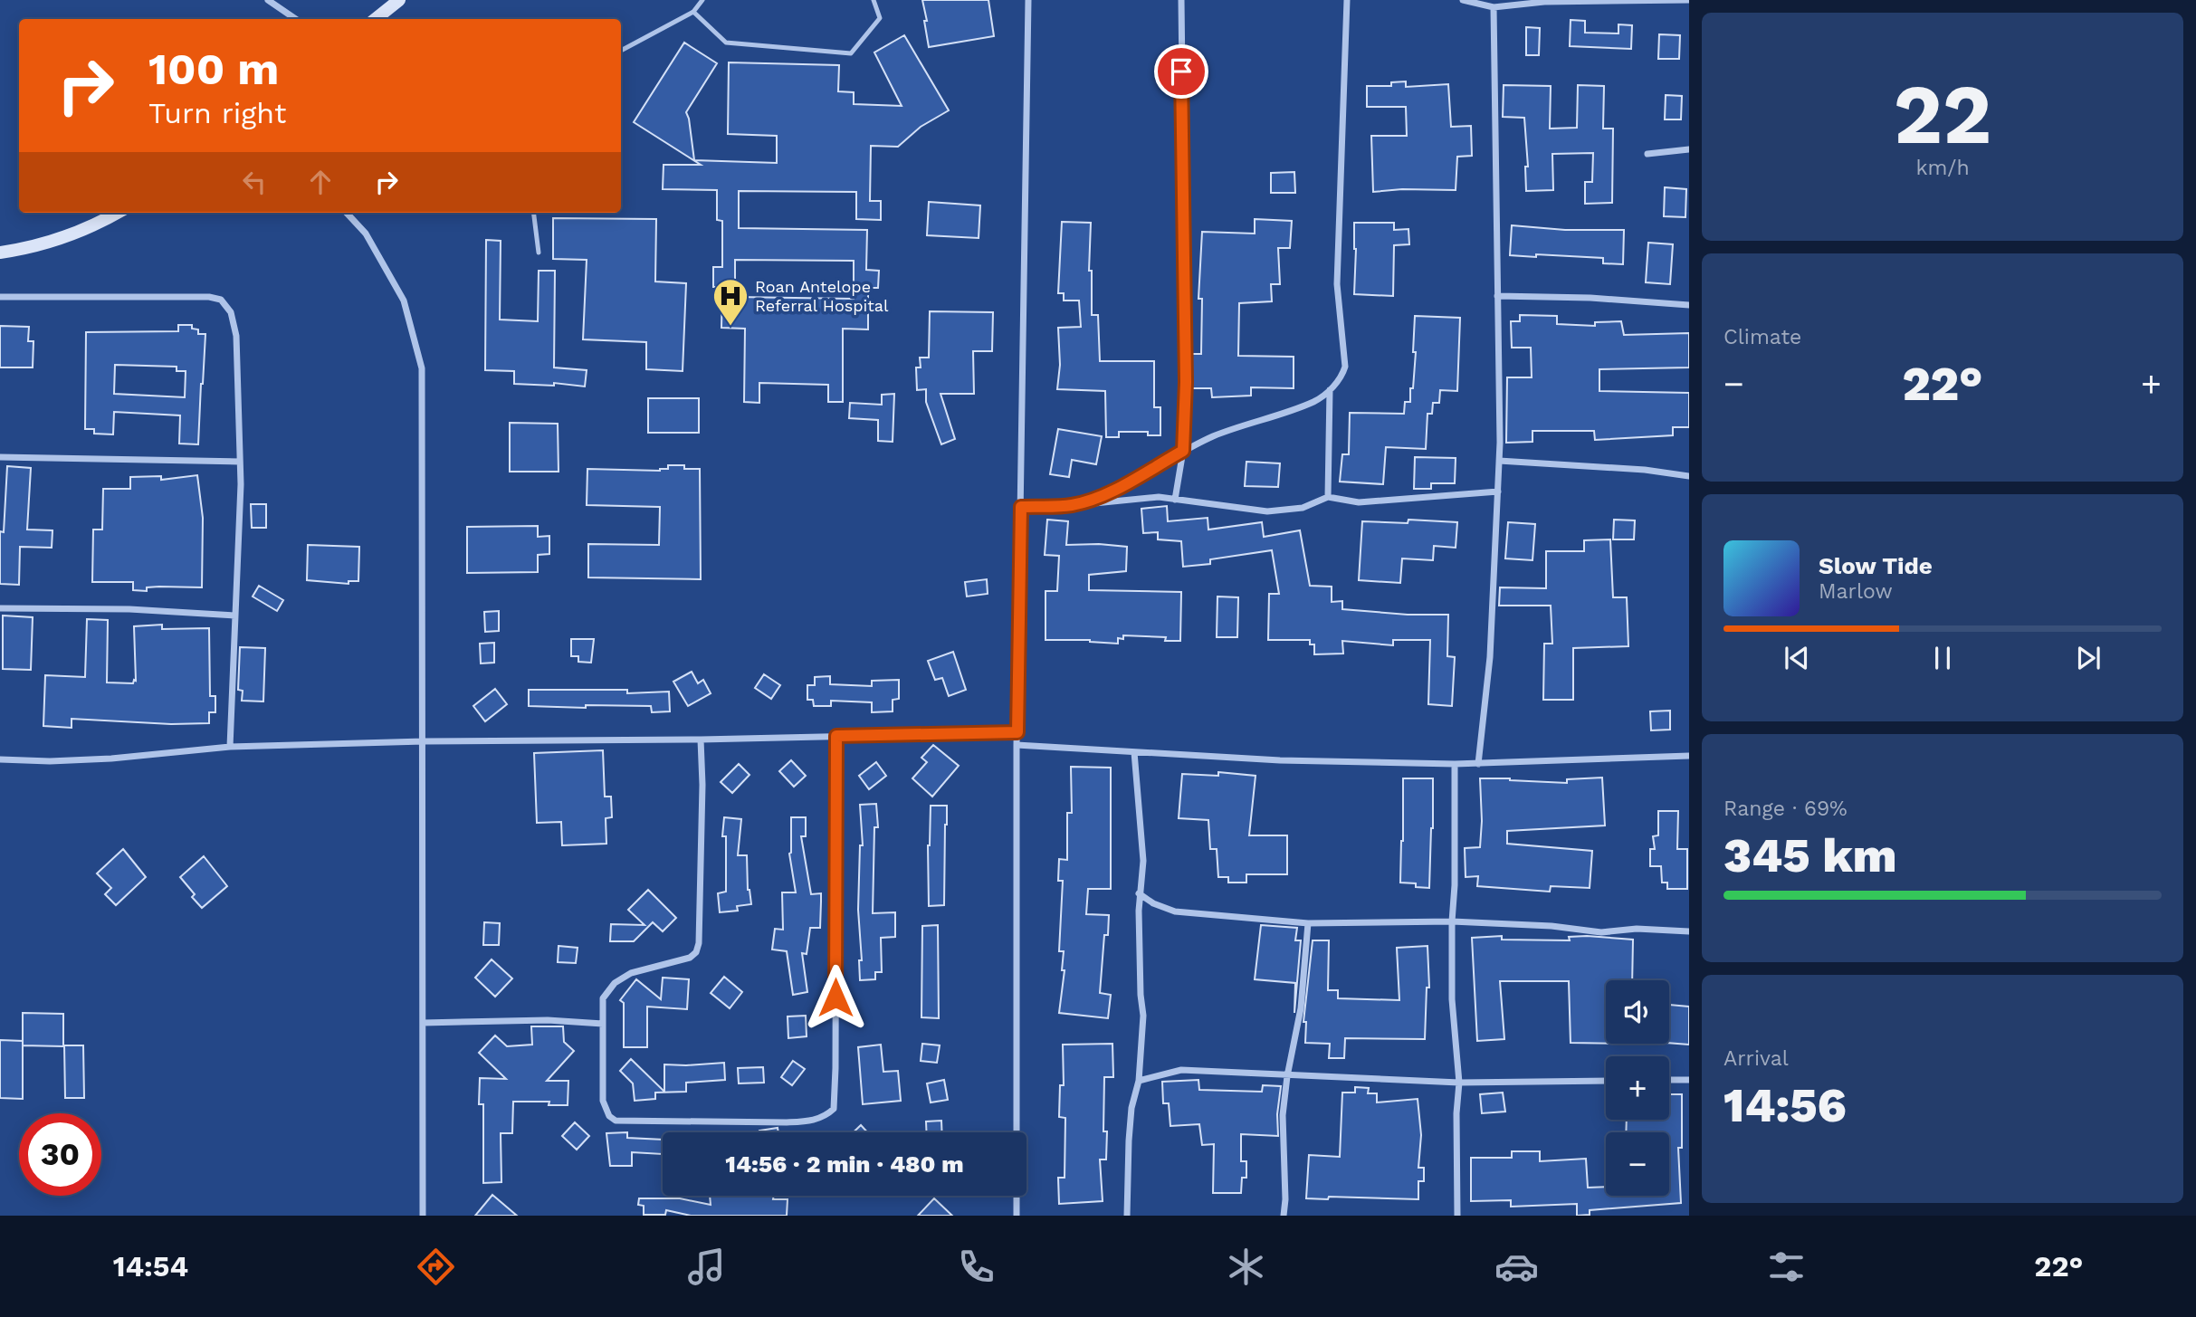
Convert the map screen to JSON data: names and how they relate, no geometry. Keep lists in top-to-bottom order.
{
  "places": {
    "hospital": ["Roan Antelope Referral Hospital"]
  },
  "page": {
    "tile": [
      ["22", "km/h"],
      "Climate",
      ["Range · 69%", "345 km"],
      ["Arrival", "14:56"]
    ],
    "turn": ["100 m", "Turn right"],
    "heat": ["−", "22°", "+"],
    "song": ["Slow Tide", "Marlow"],
    "map_buttons": ["+", "−"],
    "limit": "30",
    "trip": "14:56 · 2 min · 480 m",
    "tabs": ["14:54", "22°"]
  }
}
